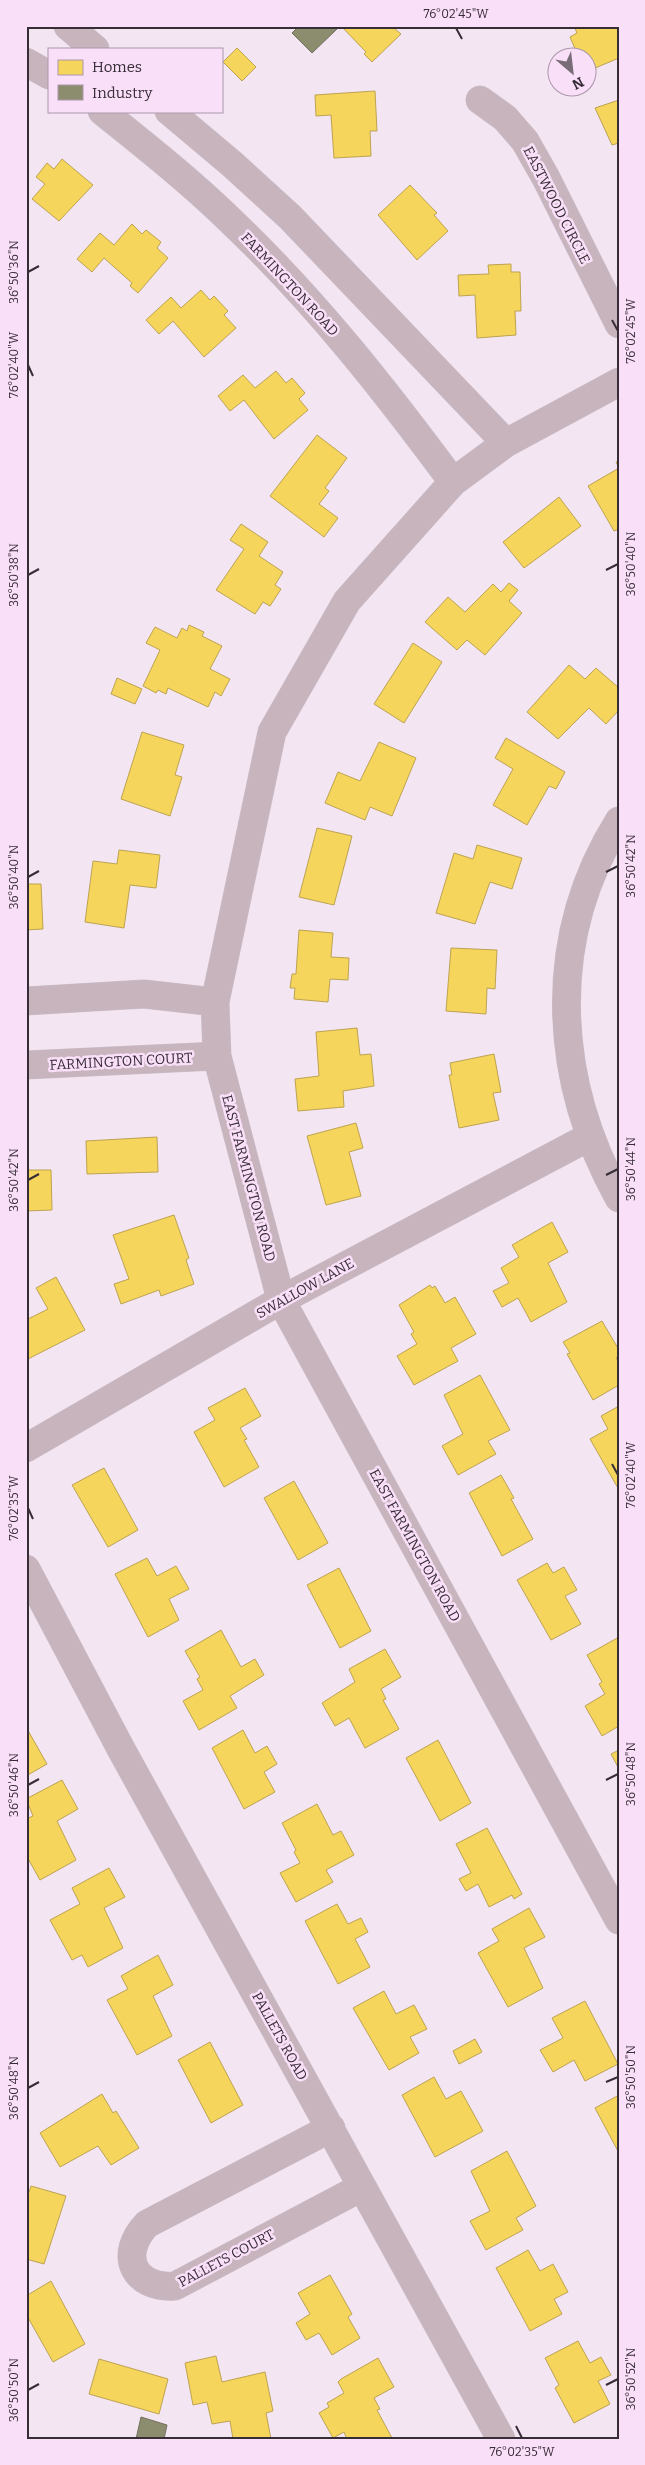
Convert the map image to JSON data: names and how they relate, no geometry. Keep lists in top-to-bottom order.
{
  "streets": {
    "street": [
      "EASTWOOD CIRCLE",
      "FARMINGTON ROAD",
      "FARMINGTON COURT",
      "EAST FARMINGTON ROAD",
      "SWALLOW LANE",
      "PALLETS ROAD",
      "PALLETS COURT"
    ]
  },
  "crossings": [
    ["FARMINGTON ROAD", "EAST FARMINGTON ROAD"],
    ["FARMINGTON COURT", "EAST FARMINGTON ROAD"],
    ["EAST FARMINGTON ROAD", "SWALLOW LANE"],
    ["PALLETS ROAD", "PALLETS COURT"]
  ],
  "legend": ["Homes", "Industry"],
  "north": "bottom right",
  "coordinates": [
    "76°02'45\"W",
    "36°50'36\"N",
    "76°02'40\"W",
    "36°50'40\"N",
    "36°50'38\"N",
    "36°50'42\"N",
    "36°50'44\"N",
    "76°02'35\"W",
    "36°50'48\"N",
    "36°50'46\"N",
    "36°50'50\"N",
    "36°50'52\"N"
  ]
}
